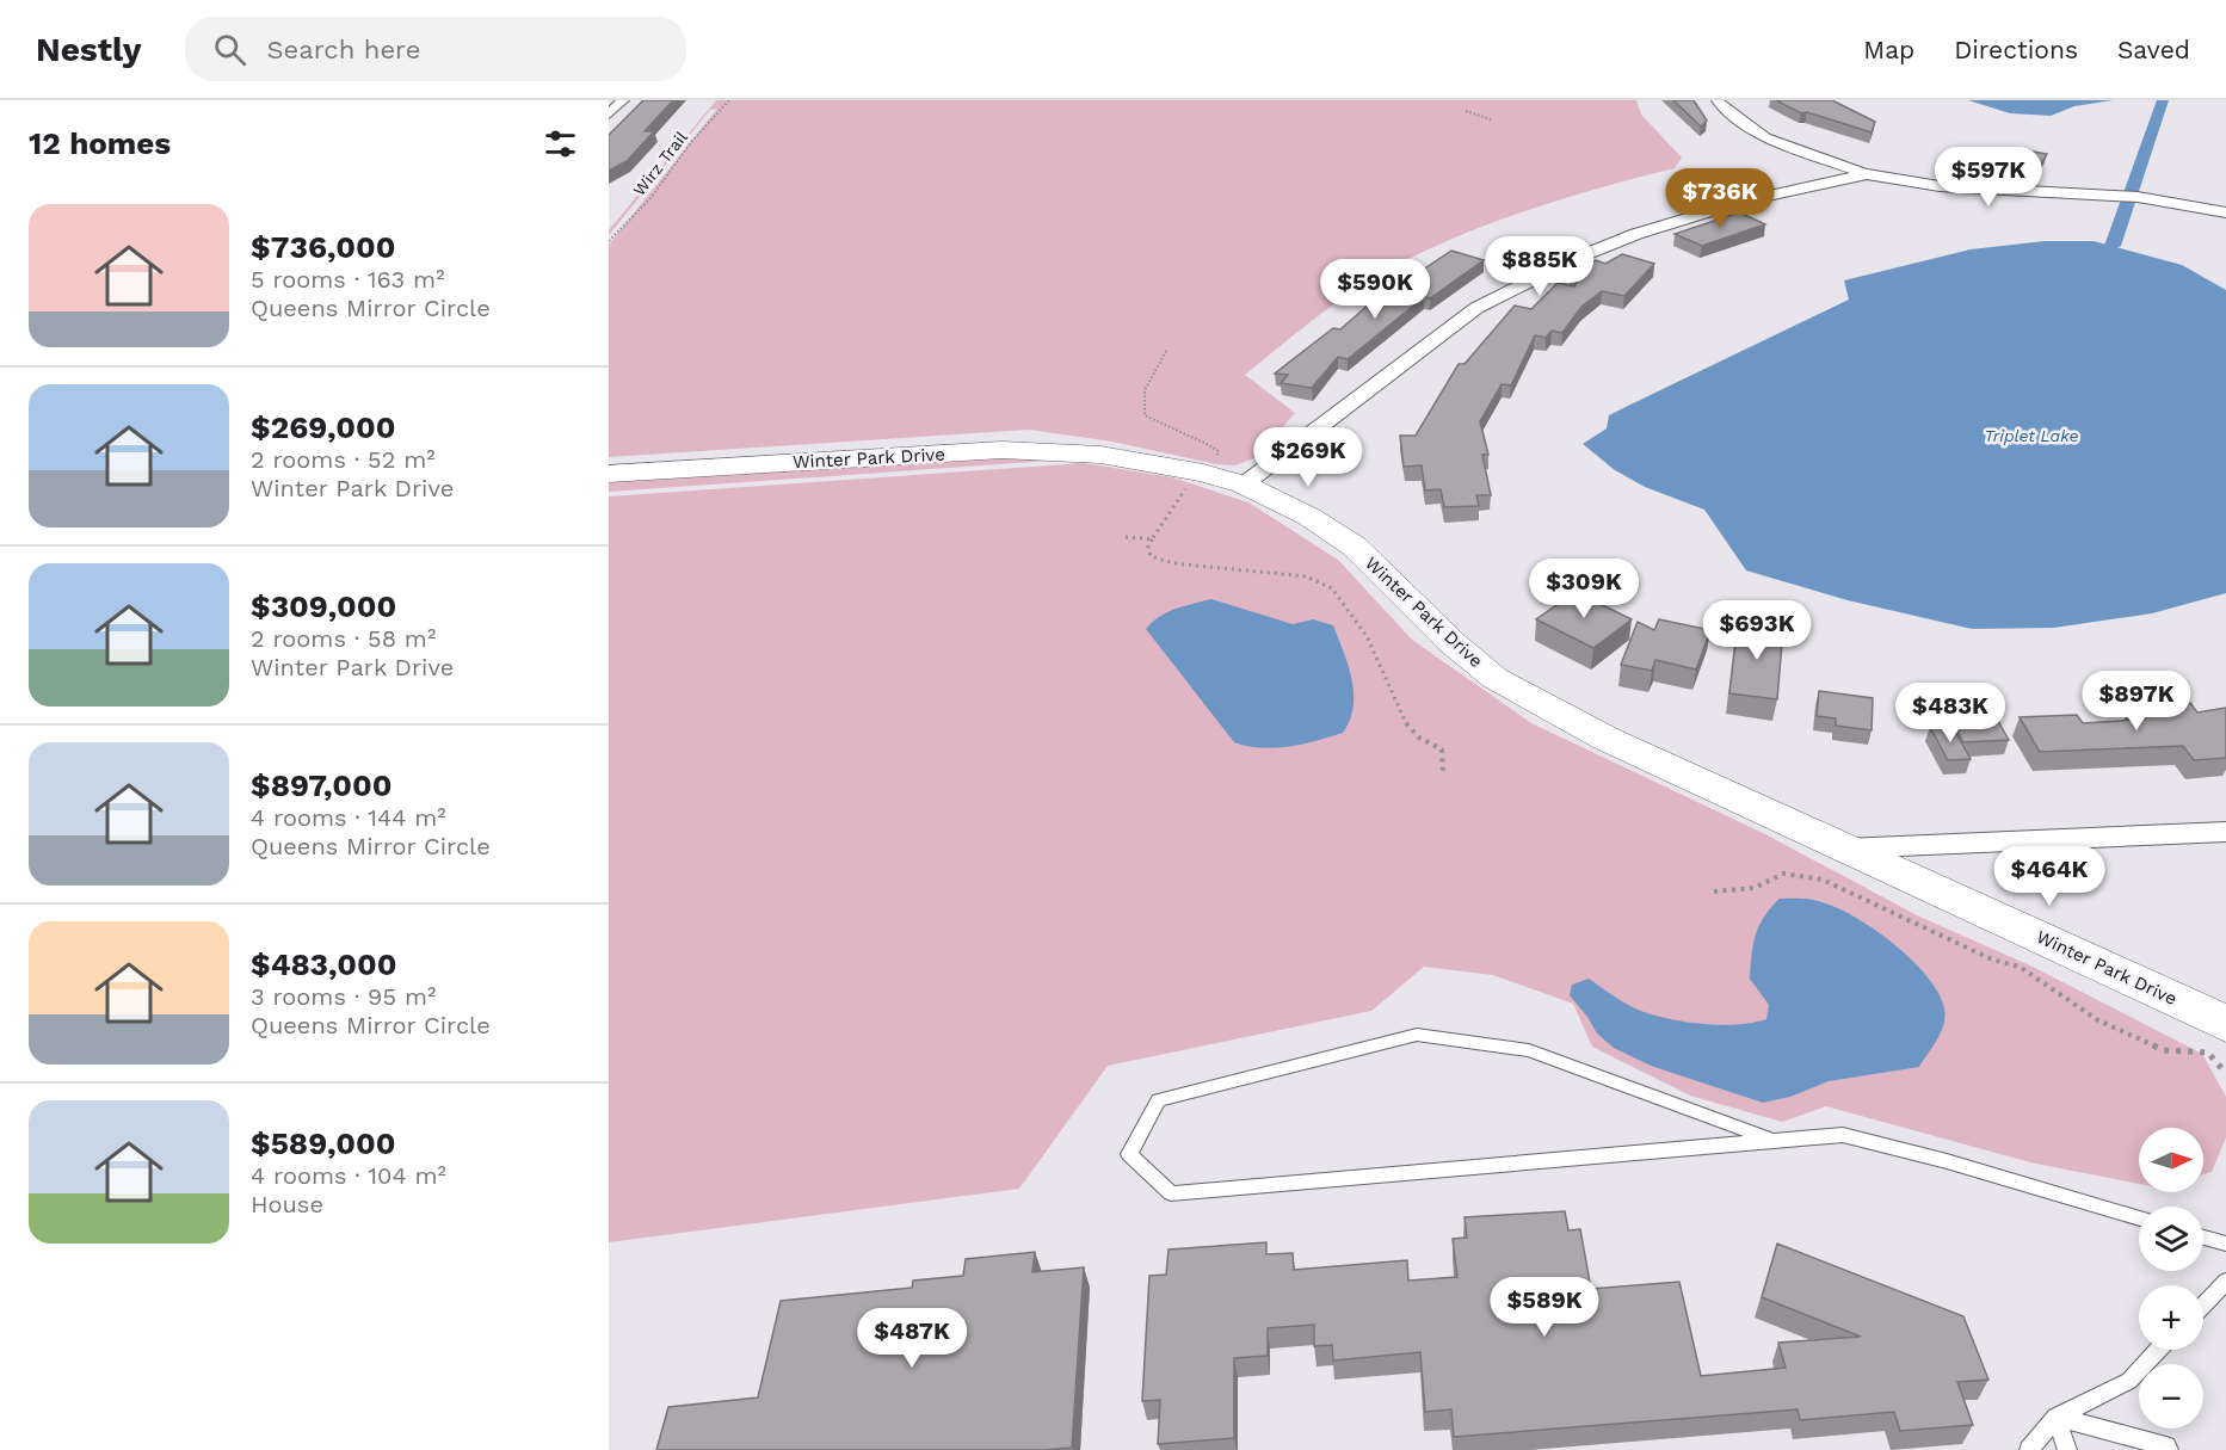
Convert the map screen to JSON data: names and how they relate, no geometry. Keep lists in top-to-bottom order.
{
  "streets": {
    "street": ["Winter Park Drive"],
    "path": ["Wirz Trail"]
  },
  "water": ["Triplet Lake"],
  "north": "right",
  "page": {
    "header": "Nestly",
    "search": "Search here",
    "nav": ["Map", "Directions", "Saved"],
    "heading": "12 homes",
    "price": [
      "$597K",
      "$736K",
      "$885K",
      "$590K",
      "$269K",
      "$309K",
      "$693K",
      "$897K",
      "$483K",
      "$464K",
      "$589K",
      "$487K"
    ],
    "list": [
      {
        "name": "$736,000",
        "note": "5 rooms · 163 m² · Queens Mirror Circle"
      },
      {
        "name": "$269,000",
        "note": "2 rooms · 52 m² · Winter Park Drive"
      },
      {
        "name": "$309,000",
        "note": "2 rooms · 58 m² · Winter Park Drive"
      },
      {
        "name": "$897,000",
        "note": "4 rooms · 144 m² · Queens Mirror Circle"
      },
      {
        "name": "$483,000",
        "note": "3 rooms · 95 m² · Queens Mirror Circle"
      },
      {
        "name": "$589,000",
        "note": "4 rooms · 104 m² · House"
      }
    ],
    "map_buttons": ["+", "−"]
  }
}
